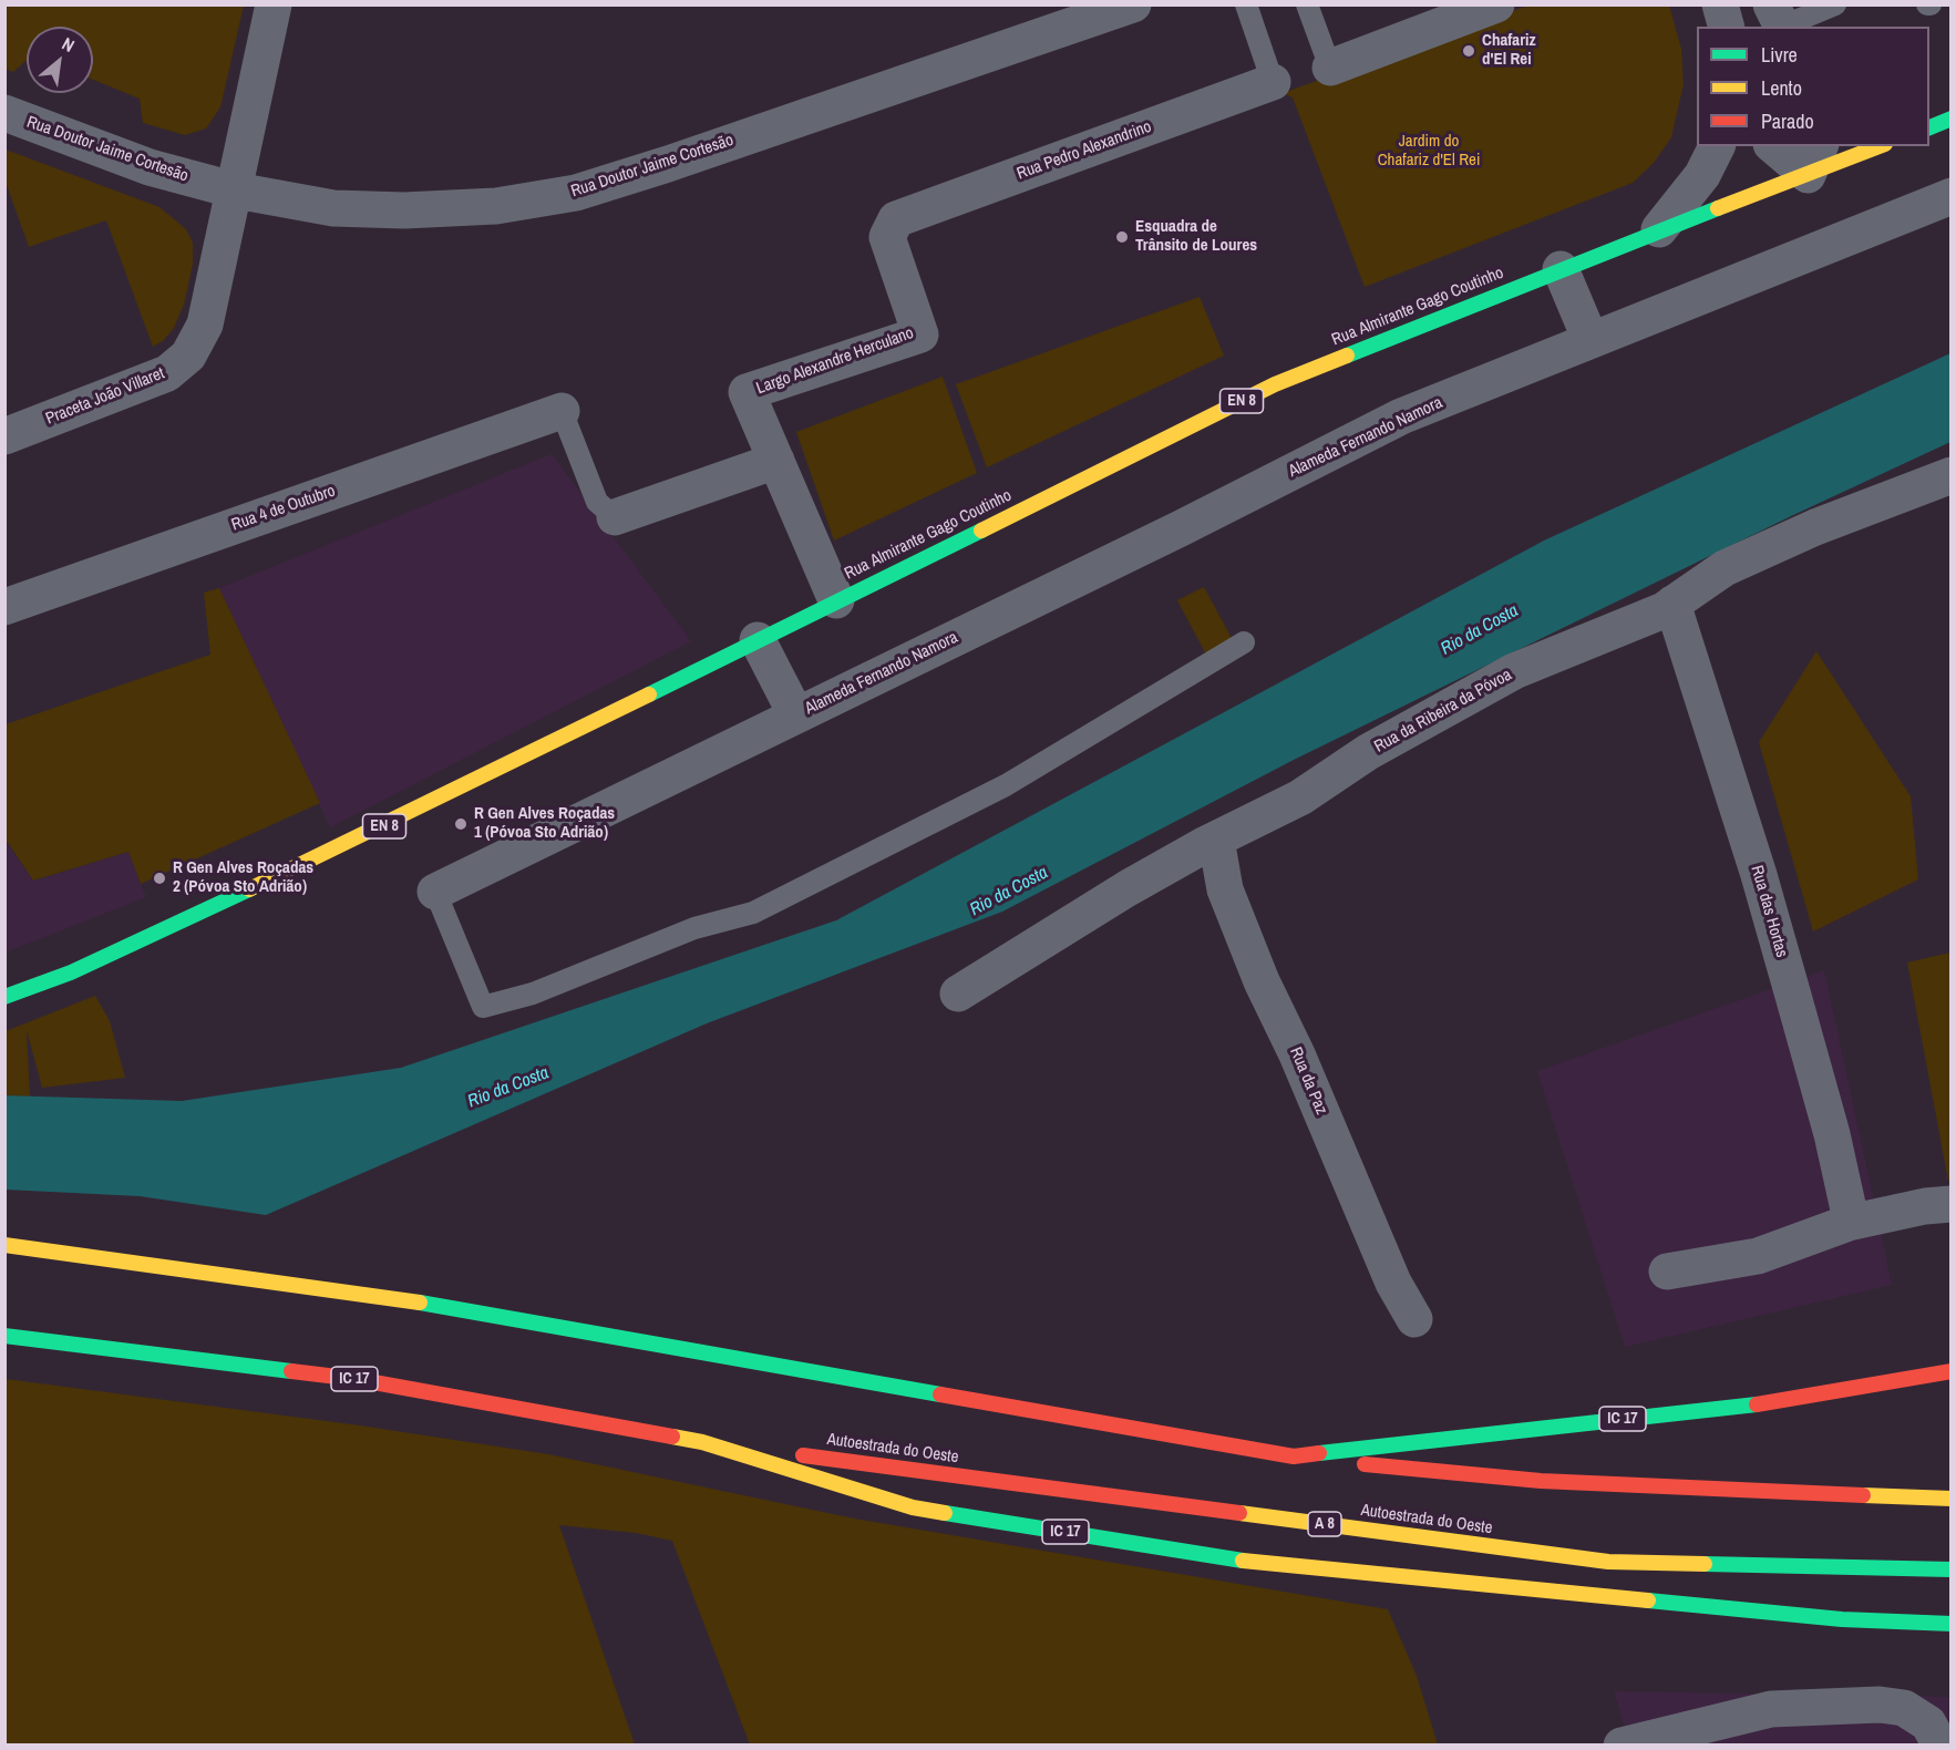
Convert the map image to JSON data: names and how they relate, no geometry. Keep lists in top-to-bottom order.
{
  "streets": {
    "main road": [
      "Rua Almirante Gago Coutinho",
      "EN 8",
      "IC 17",
      "Autoestrada do Oeste",
      "A 8"
    ],
    "street": [
      "Rua Doutor Jaime Cortesão",
      "Rua Pedro Alexandrino",
      "Largo Alexandre Herculano",
      "Praceta João Villaret",
      "Alameda Fernando Namora",
      "Rua 4 de Outubro",
      "Rua da Ribeira da Póvoa",
      "Rua das Hortas",
      "Rua da Paz"
    ]
  },
  "crossings": [
    ["Rua Doutor Jaime Cortesão", "Praceta João Villaret"],
    ["Rua Pedro Alexandrino", "Largo Alexandre Herculano"],
    ["Rua Almirante Gago Coutinho", "Largo Alexandre Herculano"],
    ["Rua Almirante Gago Coutinho", "Alameda Fernando Namora"],
    ["Rua da Ribeira da Póvoa", "Rua das Hortas"],
    ["Rua da Ribeira da Póvoa", "Rua da Paz"],
    ["IC 17", "Autoestrada do Oeste"]
  ],
  "water": ["Rio da Costa"],
  "parks": ["Jardim do Chafariz d'El Rei"],
  "places": [
    "Chafariz d'El Rei",
    "Esquadra de Trânsito de Loures",
    "R Gen Alves Roçadas 1 (Póvoa Sto Adrião)",
    "R Gen Alves Roçadas 2 (Póvoa Sto Adrião)"
  ],
  "legend": ["Livre", "Lento", "Parado"],
  "north": "top right"
}
